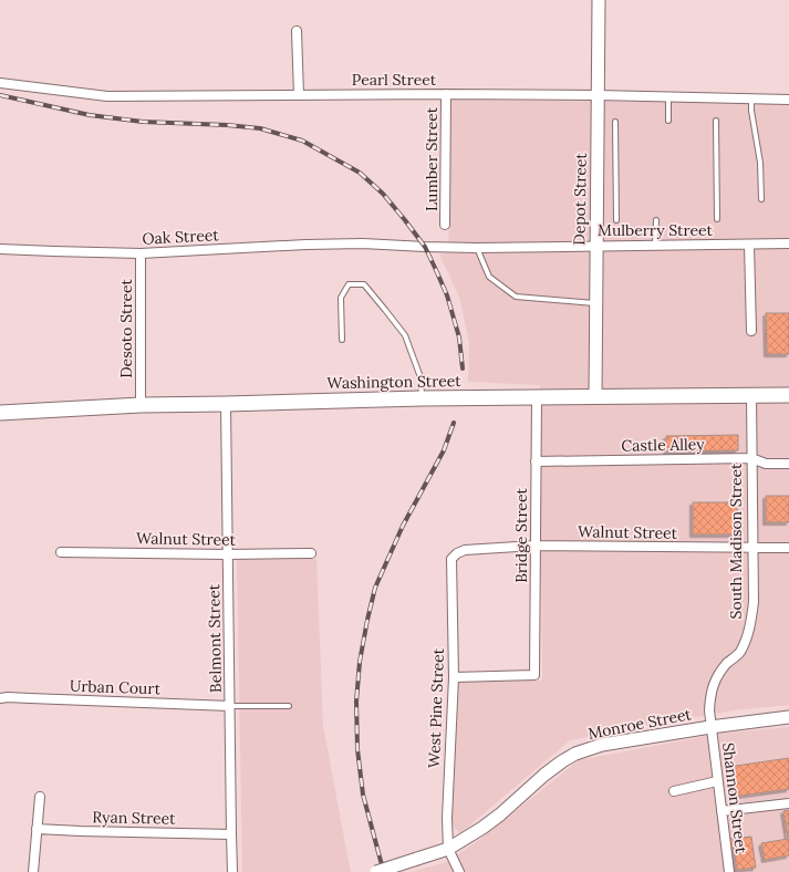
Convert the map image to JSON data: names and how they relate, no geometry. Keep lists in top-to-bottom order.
{
  "streets": {
    "main road": ["Washington Street"],
    "street": [
      "Pearl Street",
      "Lumber Street",
      "Depot Street",
      "Mulberry Street",
      "Oak Street",
      "Desoto Street",
      "Castle Alley",
      "Walnut Street",
      "Bridge Street",
      "South Madison Street",
      "Belmont Street",
      "Urban Court",
      "West Pine Street",
      "Monroe Street",
      "Shannon Street",
      "Ryan Street"
    ]
  },
  "crossings": [
    ["Pearl Street", "Lumber Street"],
    ["Pearl Street", "Depot Street"],
    ["Depot Street", "Mulberry Street"],
    ["Depot Street", "Washington Street"],
    ["Mulberry Street", "Oak Street"],
    ["Oak Street", "Desoto Street"],
    ["Desoto Street", "Washington Street"],
    ["Washington Street", "Bridge Street"],
    ["Washington Street", "South Madison Street"],
    ["Washington Street", "Belmont Street"],
    ["Castle Alley", "Bridge Street"],
    ["Castle Alley", "South Madison Street"],
    ["Walnut Street", "Bridge Street"],
    ["Walnut Street", "South Madison Street"],
    ["Walnut Street", "Belmont Street"],
    ["Walnut Street", "West Pine Street"],
    ["Bridge Street", "West Pine Street"],
    ["South Madison Street", "Monroe Street"],
    ["South Madison Street", "Shannon Street"],
    ["Belmont Street", "Urban Court"],
    ["Belmont Street", "Ryan Street"],
    ["West Pine Street", "Monroe Street"],
    ["Monroe Street", "Shannon Street"]
  ]
}
